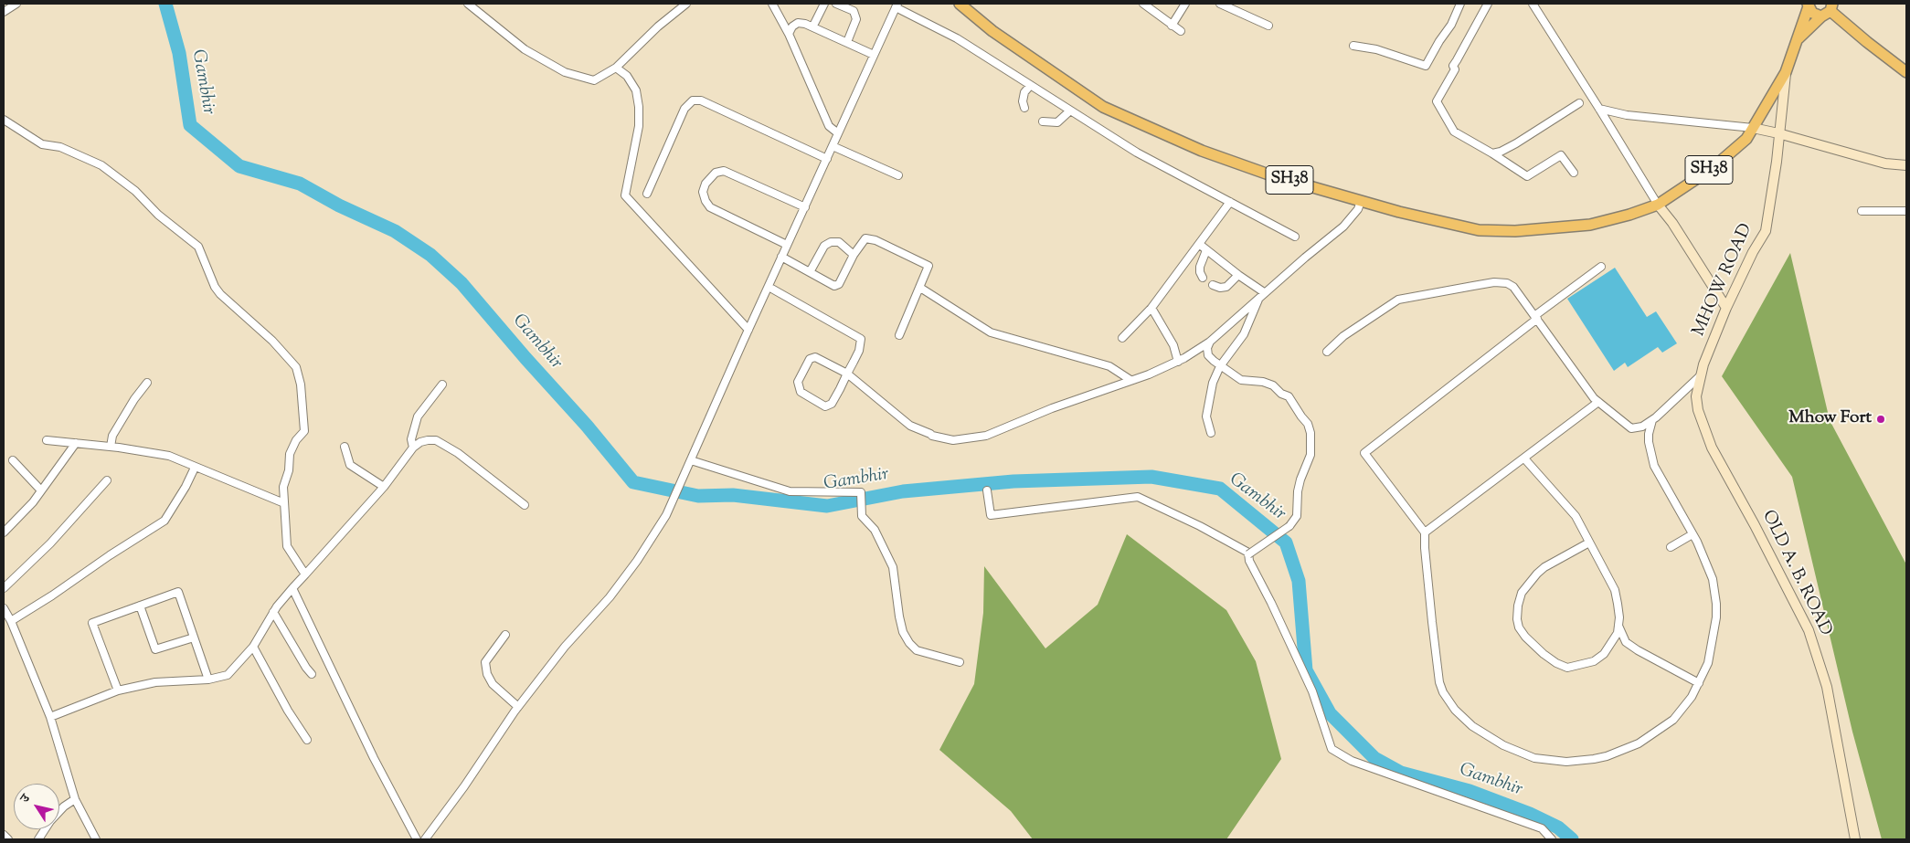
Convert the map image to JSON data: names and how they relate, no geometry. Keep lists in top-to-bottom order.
{
  "streets": {
    "main road": ["SH38", "MHOW ROAD", "OLD A. B. ROAD"]
  },
  "crossings": [
    ["SH38", "MHOW ROAD"],
    ["MHOW ROAD", "OLD A. B. ROAD"]
  ],
  "water": ["Gambhir"],
  "places": ["Mhow Fort"],
  "north": "top left"
}
